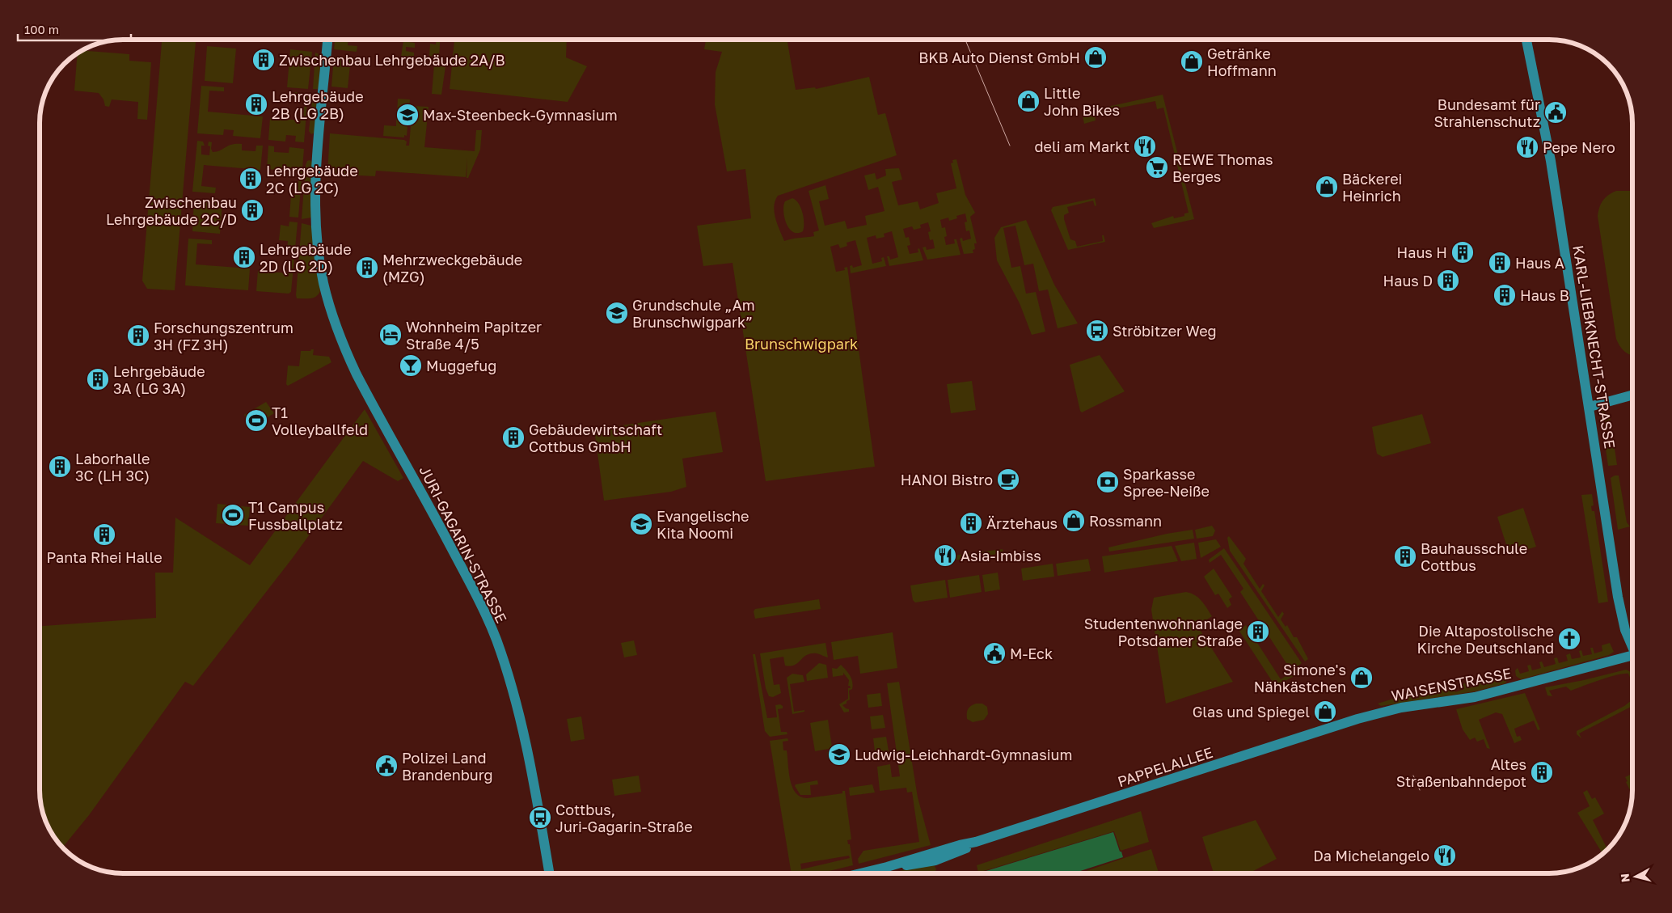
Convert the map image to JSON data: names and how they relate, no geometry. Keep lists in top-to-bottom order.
{
  "streets": {
    "main road": [
      "KARL-LIEBKNECHT-STRASSE",
      "JURI-GAGARIN-STRASSE",
      "WAISENSTRASSE",
      "PAPPELALLEE"
    ]
  },
  "crossings": [
    ["WAISENSTRASSE", "PAPPELALLEE"]
  ],
  "parks": ["Brunschwigpark"],
  "places": {
    "shop": [
      "BKB Auto Dienst GmbH",
      "Getränke Hoffmann",
      "Little John Bikes",
      "Bäckerei Heinrich",
      "Rossmann",
      "Simone's Nähkästchen",
      "Glas und Spiegel"
    ],
    "building": [
      "Zwischenbau Lehrgebäude 2A/B",
      "Lehrgebäude 2B (LG 2B)",
      "Lehrgebäude 2C (LG 2C)",
      "Zwischenbau Lehrgebäude 2C/D",
      "Haus H",
      "Lehrgebäude 2D (LG 2D)",
      "Haus A",
      "Mehrzweckgebäude (MZG)",
      "Haus D",
      "Haus B",
      "Forschungszentrum 3H (FZ 3H)",
      "Lehrgebäude 3A (LG 3A)",
      "Gebäudewirtschaft Cottbus GmbH",
      "Laborhalle 3C (LH 3C)",
      "Ärztehaus",
      "Panta Rhei Halle",
      "Bauhausschule Cottbus",
      "Studentenwohnanlage Potsdamer Straße",
      "Altes Straßenbahndepot"
    ],
    "public building": ["Bundesamt für Strahlenschutz", "M-Eck", "Polizei Land Brandenburg"],
    "school or university": [
      "Max-Steenbeck-Gymnasium",
      "Grundschule „Am Brunschwigpark”",
      "Evangelische Kita Noomi",
      "Ludwig-Leichhardt-Gymnasium"
    ],
    "restaurant": [
      "deli am Markt",
      "Pepe Nero",
      "Asia-Imbiss",
      "Da Michelangelo"
    ],
    "supermarket": ["REWE Thomas Berges"],
    "bus stop": ["Ströbitzer Weg", "Cottbus, Juri-Gagarin-Straße"],
    "hotel": ["Wohnheim Papitzer Straße 4/5"],
    "bar": ["Muggefug"],
    "sports": ["T1 Volleyballfeld", "T1 Campus Fussballplatz"],
    "cafe": ["HANOI Bistro"],
    "bank": ["Sparkasse Spree-Neiße"],
    "church": ["Die Altapostolische Kirche Deutschland"]
  },
  "scale_bar": "100 m",
  "north": "left"
}
